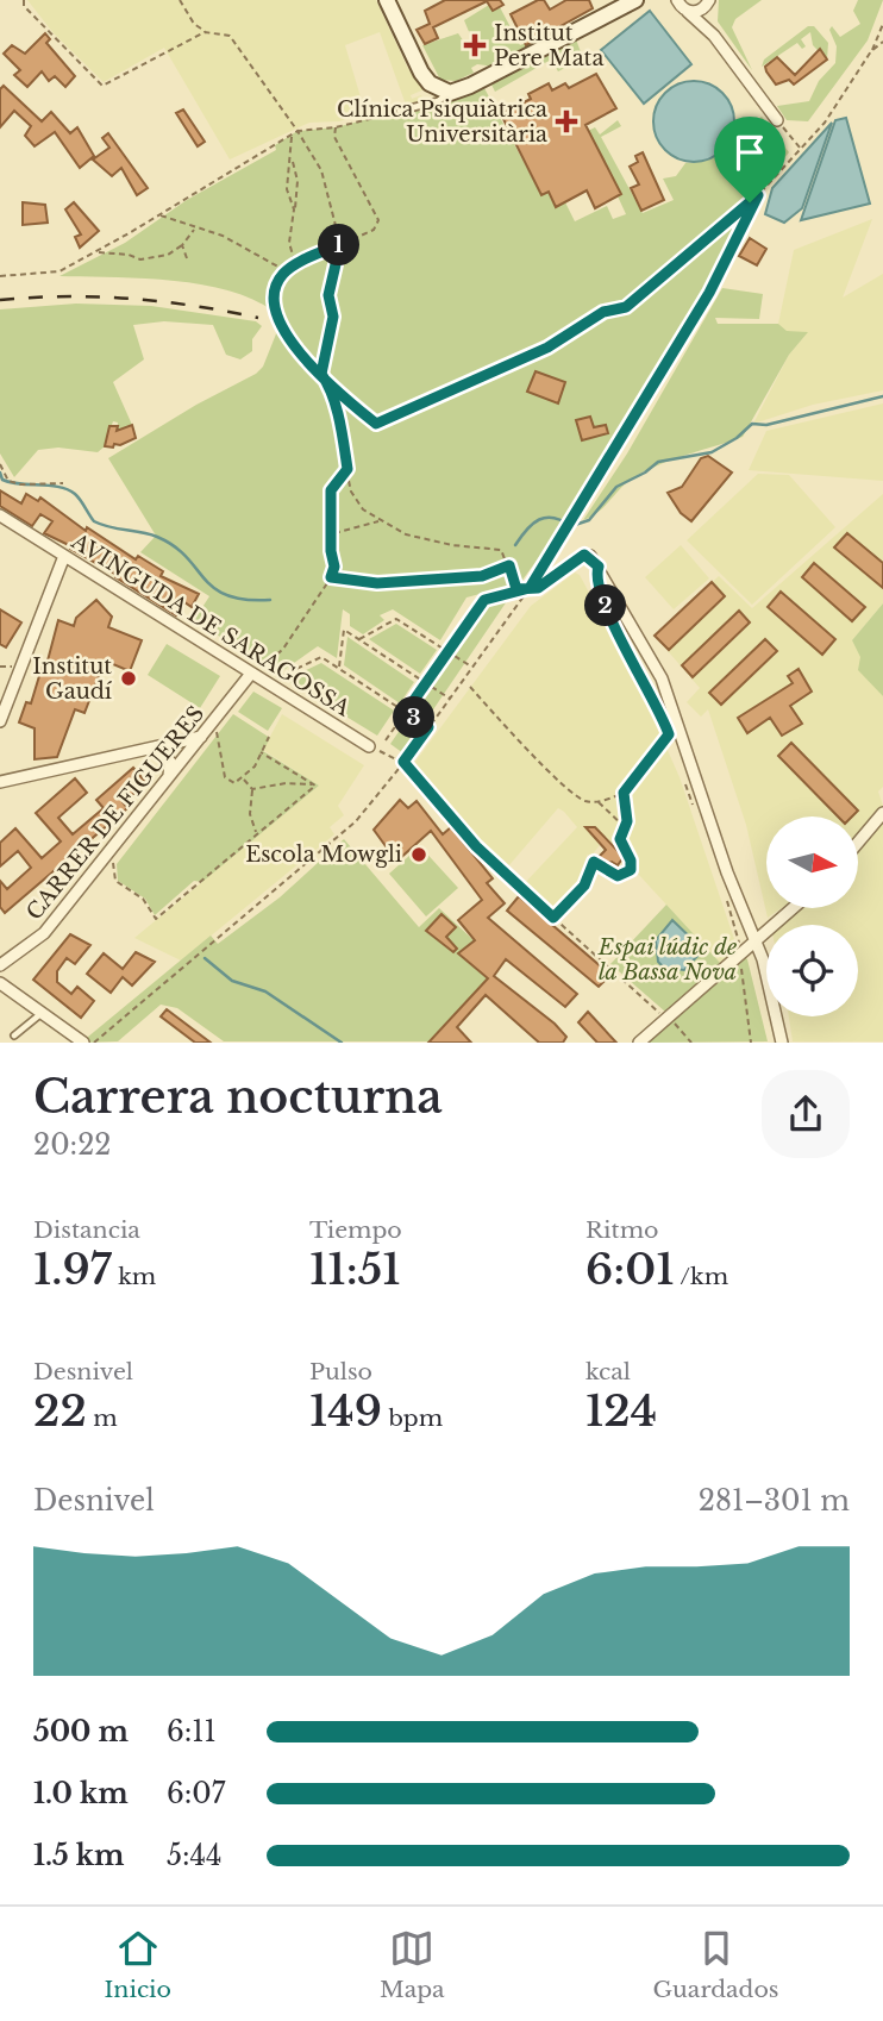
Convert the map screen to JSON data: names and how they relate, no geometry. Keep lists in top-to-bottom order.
{
  "streets": {
    "street": ["AVINGUDA DE SARAGOSSA", "CARRER DE FIGUERES"]
  },
  "crossings": [
    ["AVINGUDA DE SARAGOSSA", "CARRER DE FIGUERES"]
  ],
  "parks": ["Espai lúdic de la Bassa Nova"],
  "places": {
    "health": ["Institut Pere Mata", "Clínica Psiquiàtrica Universitària"],
    "other": ["Institut Gaudí", "Escola Mowgli"]
  },
  "north": "right",
  "page": {
    "pins": ["1", "2", "3"],
    "heading": ["Carrera nocturna", "20:22"],
    "stats": [
      ["Distancia", "1.97 km"],
      ["Tiempo", "11:51"],
      ["Ritmo", "6:01 /km"],
      ["Desnivel", "22 m"],
      ["Pulso", "149 bpm"],
      ["kcal", "124"]
    ],
    "chart": ["Desnivel", "281–301 m"],
    "list": [
      {
        "name": "500 m",
        "note": "6:11"
      },
      {
        "name": "1.0 km",
        "note": "6:07"
      },
      {
        "name": "1.5 km",
        "note": "5:44"
      }
    ],
    "tabs": ["Inicio", "Mapa", "Guardados"]
  }
}
